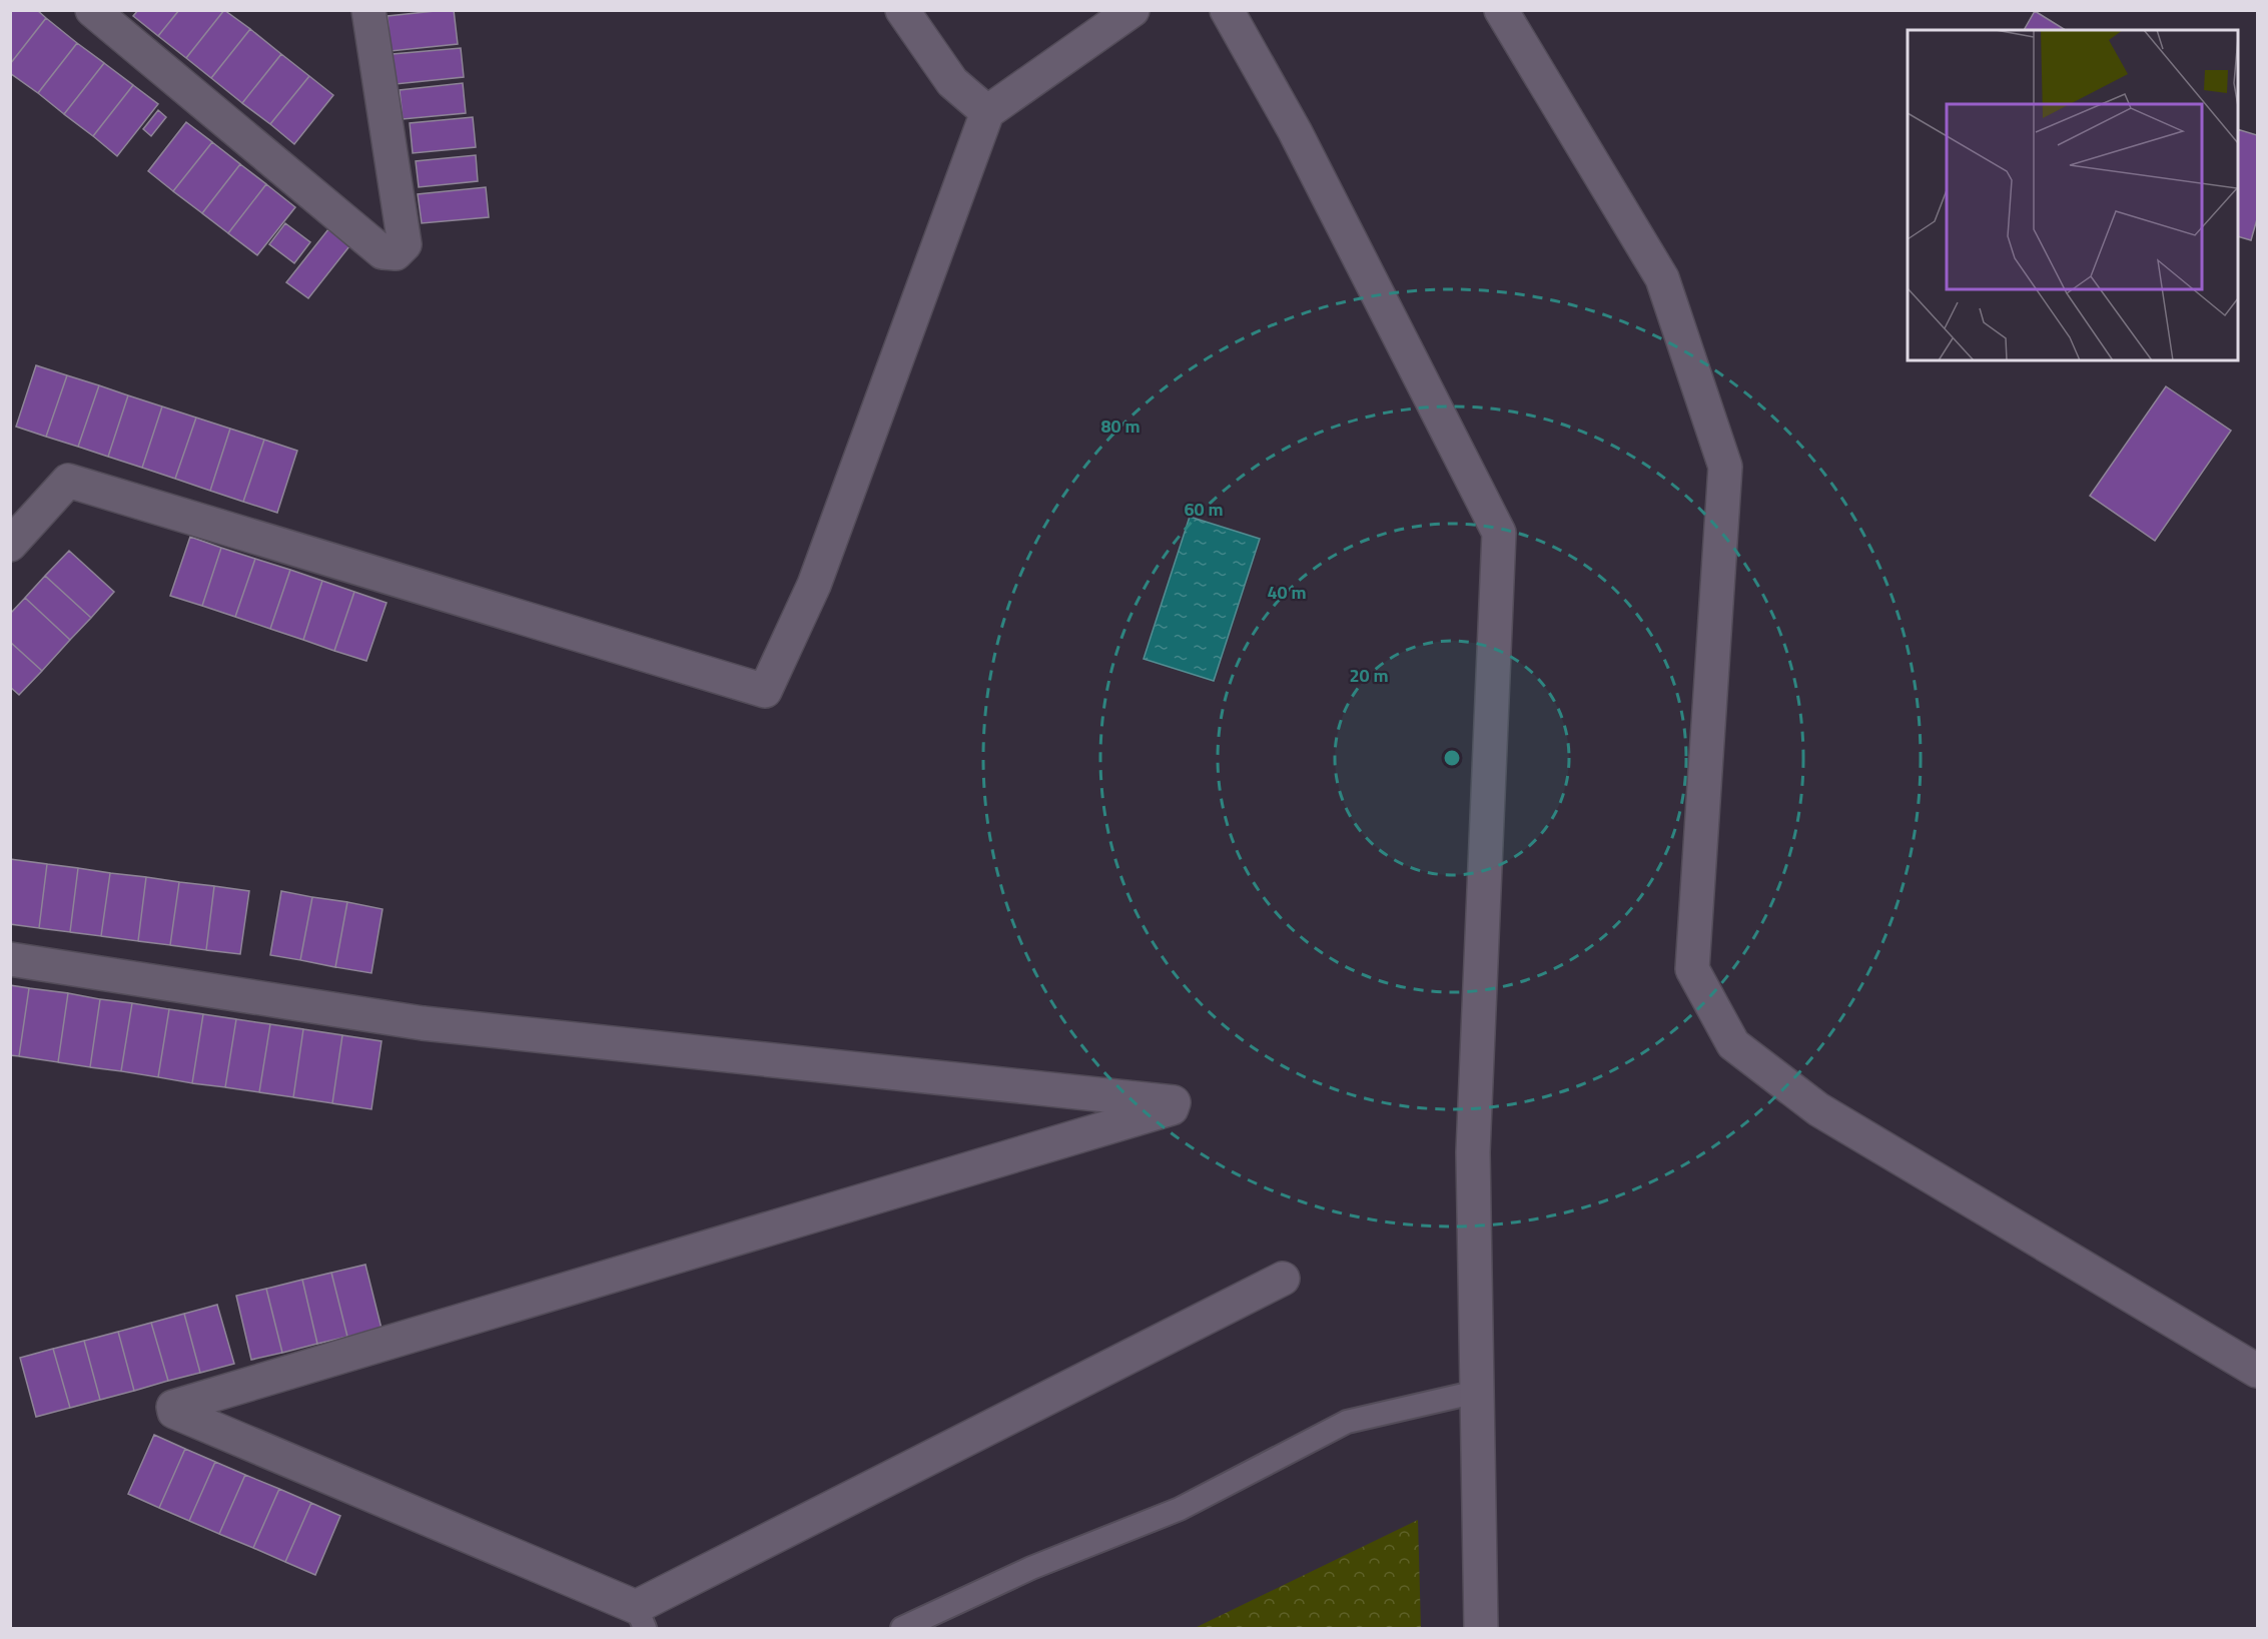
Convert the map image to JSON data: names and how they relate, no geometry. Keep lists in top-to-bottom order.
{
  "rings": [
    "80 m",
    "60 m",
    "40 m",
    "20 m"
  ]
}
